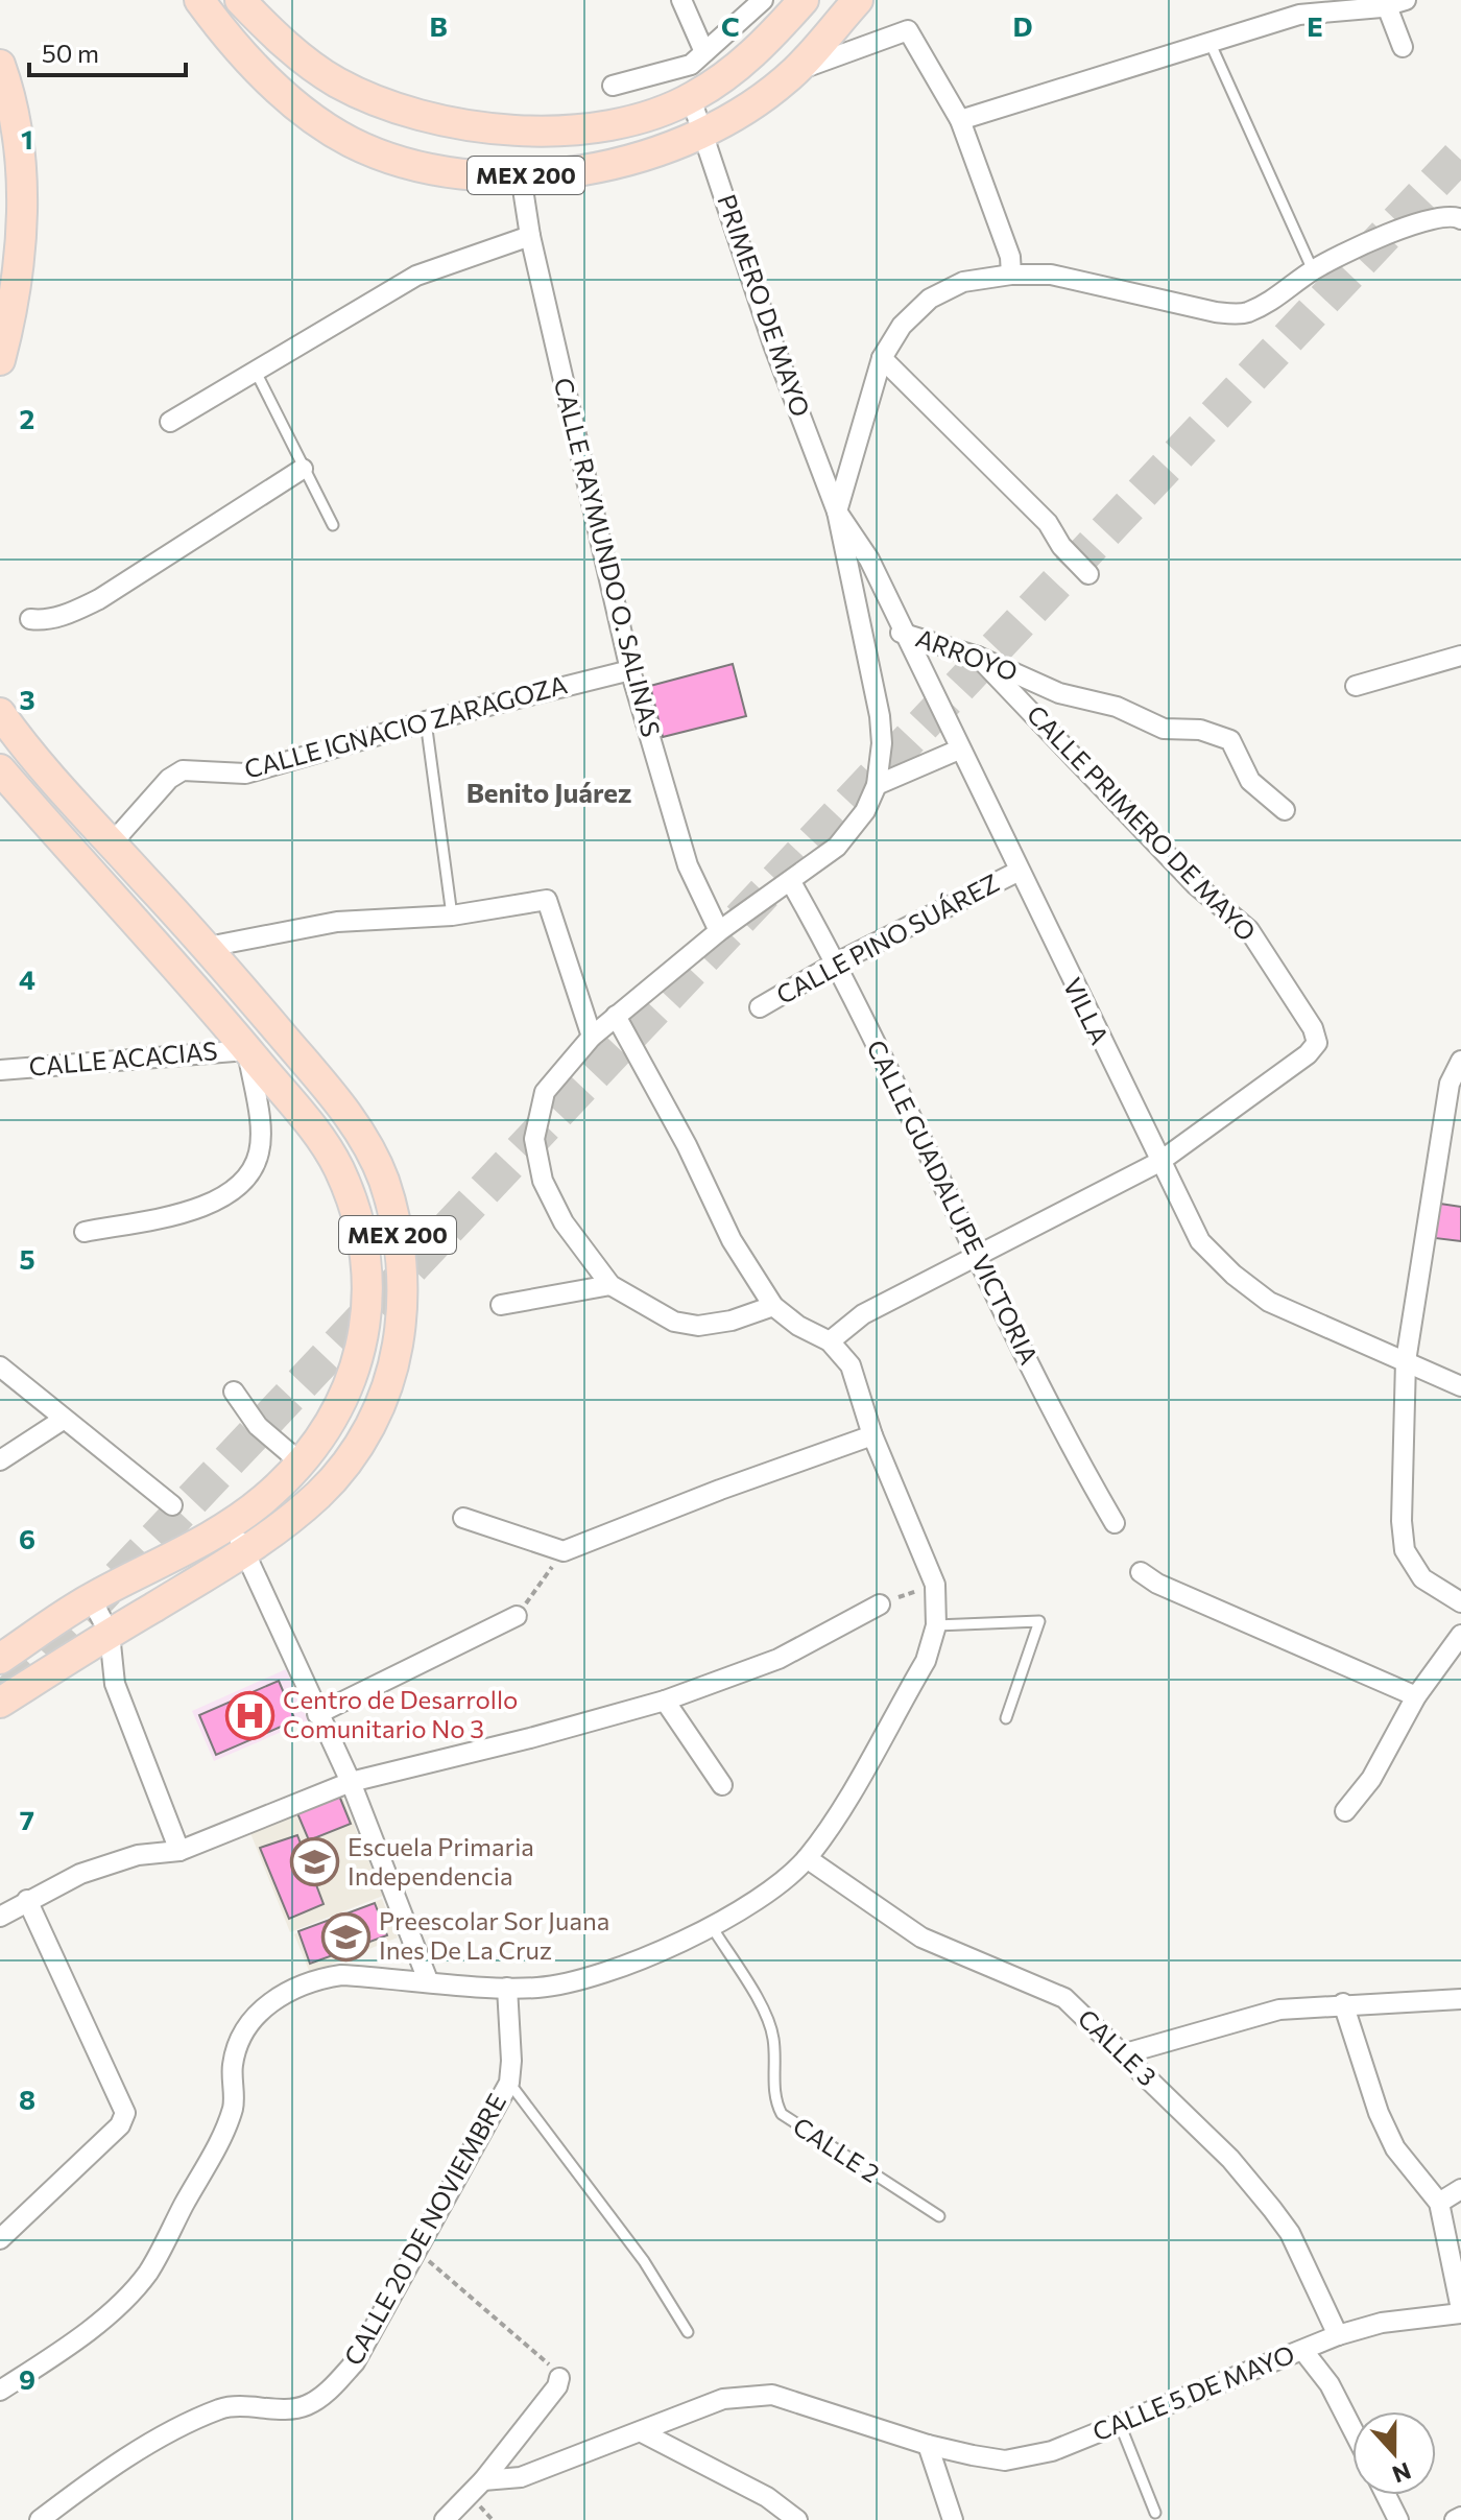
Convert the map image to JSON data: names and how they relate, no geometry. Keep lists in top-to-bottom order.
{
  "streets": {
    "main road": ["MEX 200"],
    "street": [
      "PRIMERO DE MAYO",
      "CALLE RAYMUNDO O. SALINAS",
      "ARROYO",
      "CALLE IGNACIO ZARAGOZA",
      "CALLE PRIMERO DE MAYO",
      "CALLE PINO SUÁREZ",
      "VILLA",
      "CALLE ACACIAS",
      "CALLE GUADALUPE VICTORIA",
      "CALLE 3",
      "CALLE 20 DE NOVIEMBRE",
      "CALLE 5 DE MAYO"
    ],
    "lane": ["CALLE 2"]
  },
  "crossings": [
    ["MEX 200", "PRIMERO DE MAYO"],
    ["MEX 200", "CALLE RAYMUNDO O. SALINAS"],
    ["MEX 200", "CALLE IGNACIO ZARAGOZA"],
    ["MEX 200", "CALLE ACACIAS"],
    ["PRIMERO DE MAYO", "VILLA"],
    ["CALLE RAYMUNDO O. SALINAS", "CALLE IGNACIO ZARAGOZA"],
    ["ARROYO", "CALLE PRIMERO DE MAYO"],
    ["ARROYO", "VILLA"],
    ["CALLE PRIMERO DE MAYO", "VILLA"],
    ["CALLE PINO SUÁREZ", "VILLA"],
    ["CALLE PINO SUÁREZ", "CALLE GUADALUPE VICTORIA"],
    ["CALLE 3", "CALLE 5 DE MAYO"]
  ],
  "districts": ["Benito Juárez"],
  "places": {
    "hospital": ["Centro de Desarrollo Comunitario No 3"],
    "school or university": ["Escuela Primaria Independencia", "Preescolar Sor Juana Ines De La Cruz"]
  },
  "scale_bar": "50 m",
  "north": "bottom",
  "grid": {
    "columns": [
      "B",
      "C",
      "D",
      "E"
    ],
    "rows": [
      "1",
      "2",
      "3",
      "4",
      "5",
      "6",
      "7",
      "8",
      "9"
    ]
  }
}
